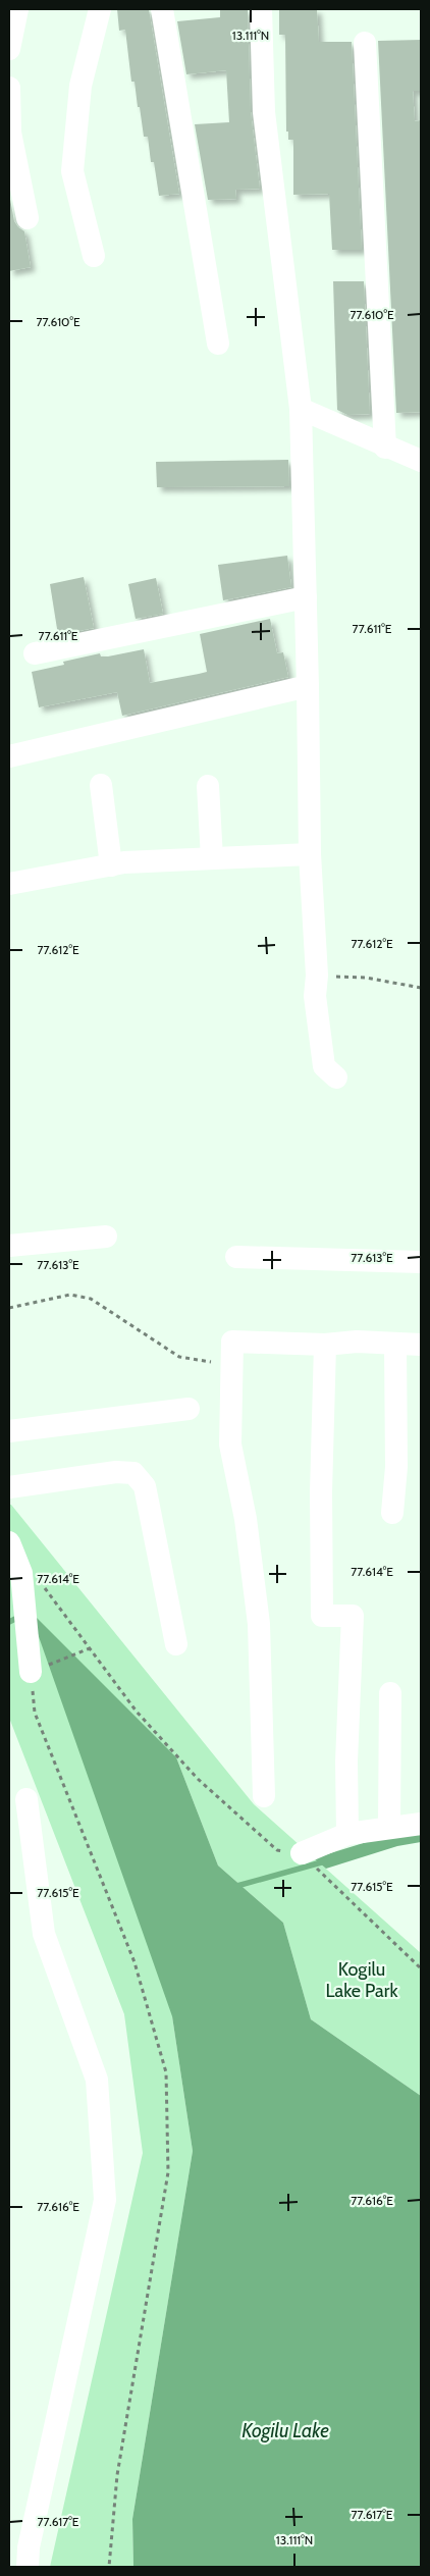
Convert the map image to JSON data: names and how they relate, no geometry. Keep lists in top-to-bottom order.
{
  "water": ["Kogilu Lake"],
  "parks": ["Kogilu Lake Park"],
  "coordinates": [
    "13.111°N",
    "77.610°E",
    "77.611°E",
    "77.612°E",
    "77.613°E",
    "77.614°E",
    "77.615°E",
    "77.616°E",
    "77.617°E"
  ]
}
